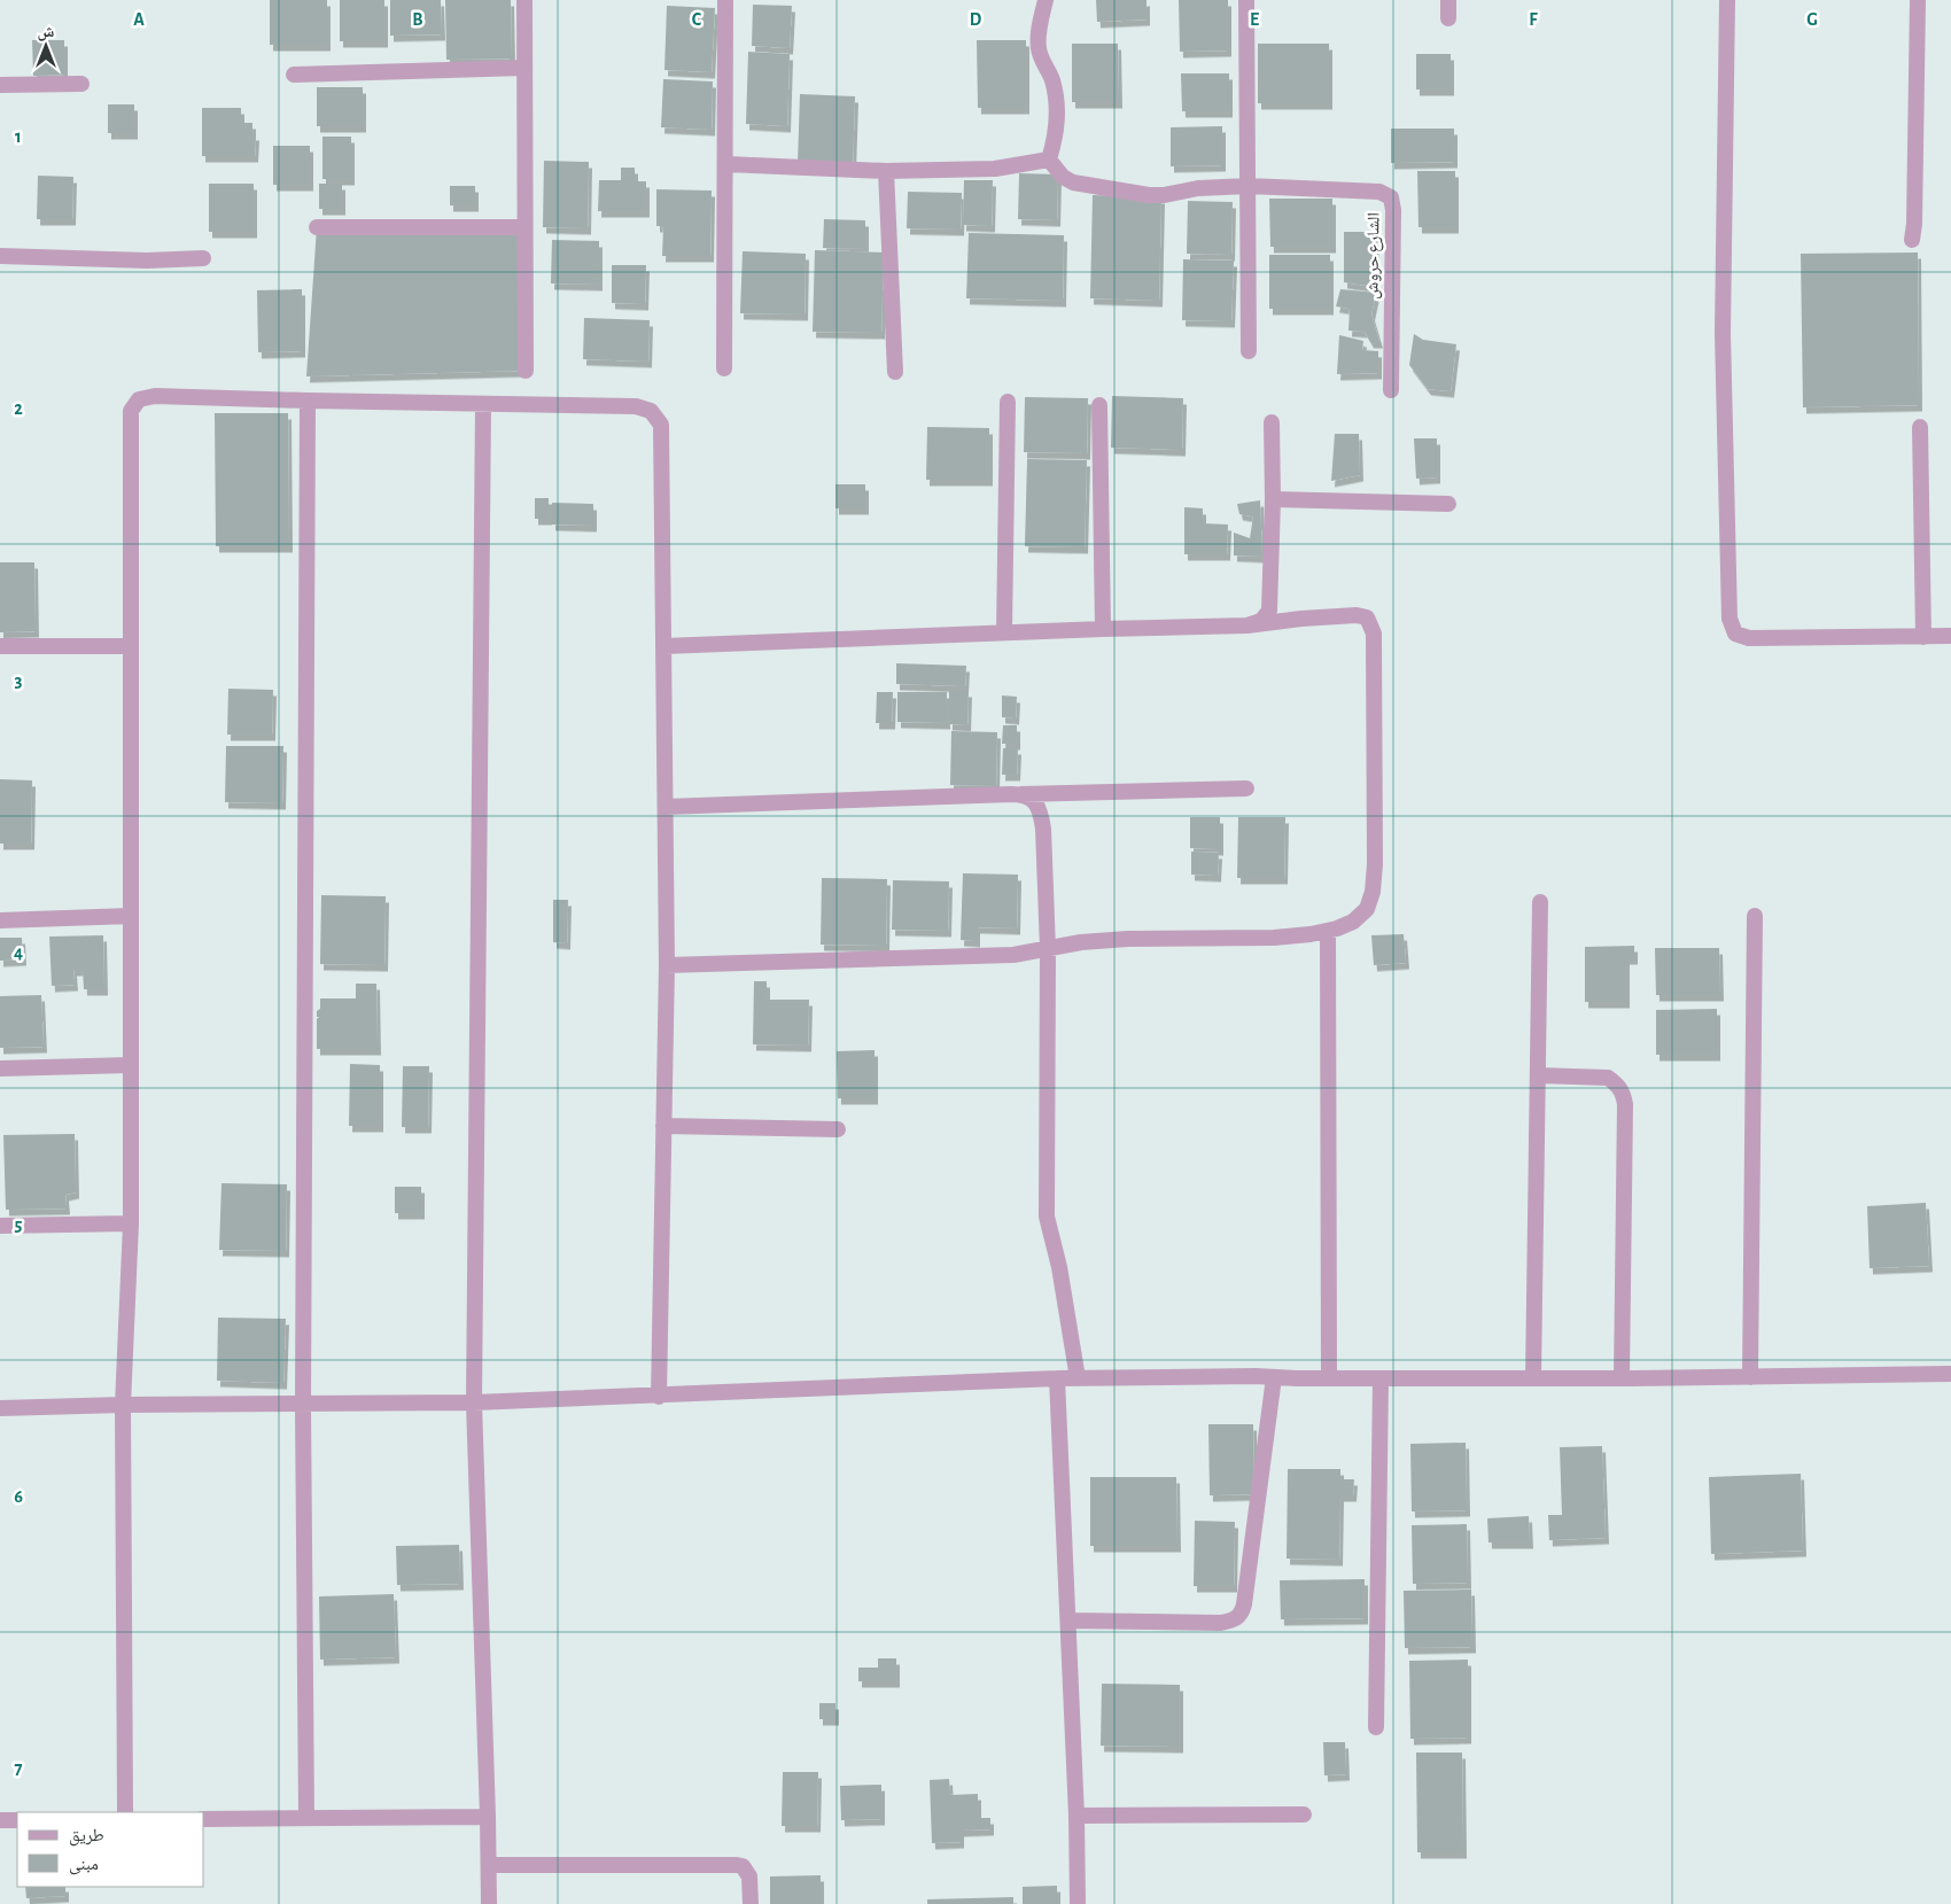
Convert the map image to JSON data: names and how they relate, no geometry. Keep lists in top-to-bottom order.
{
  "streets": {
    "street": ["الشارع حروش"]
  },
  "legend": ["طريق", "مبنى"],
  "north": "top",
  "grid": {
    "columns": [
      "A",
      "B",
      "C",
      "D",
      "E",
      "F",
      "G"
    ],
    "rows": [
      "1",
      "2",
      "3",
      "4",
      "5",
      "6",
      "7"
    ]
  }
}
